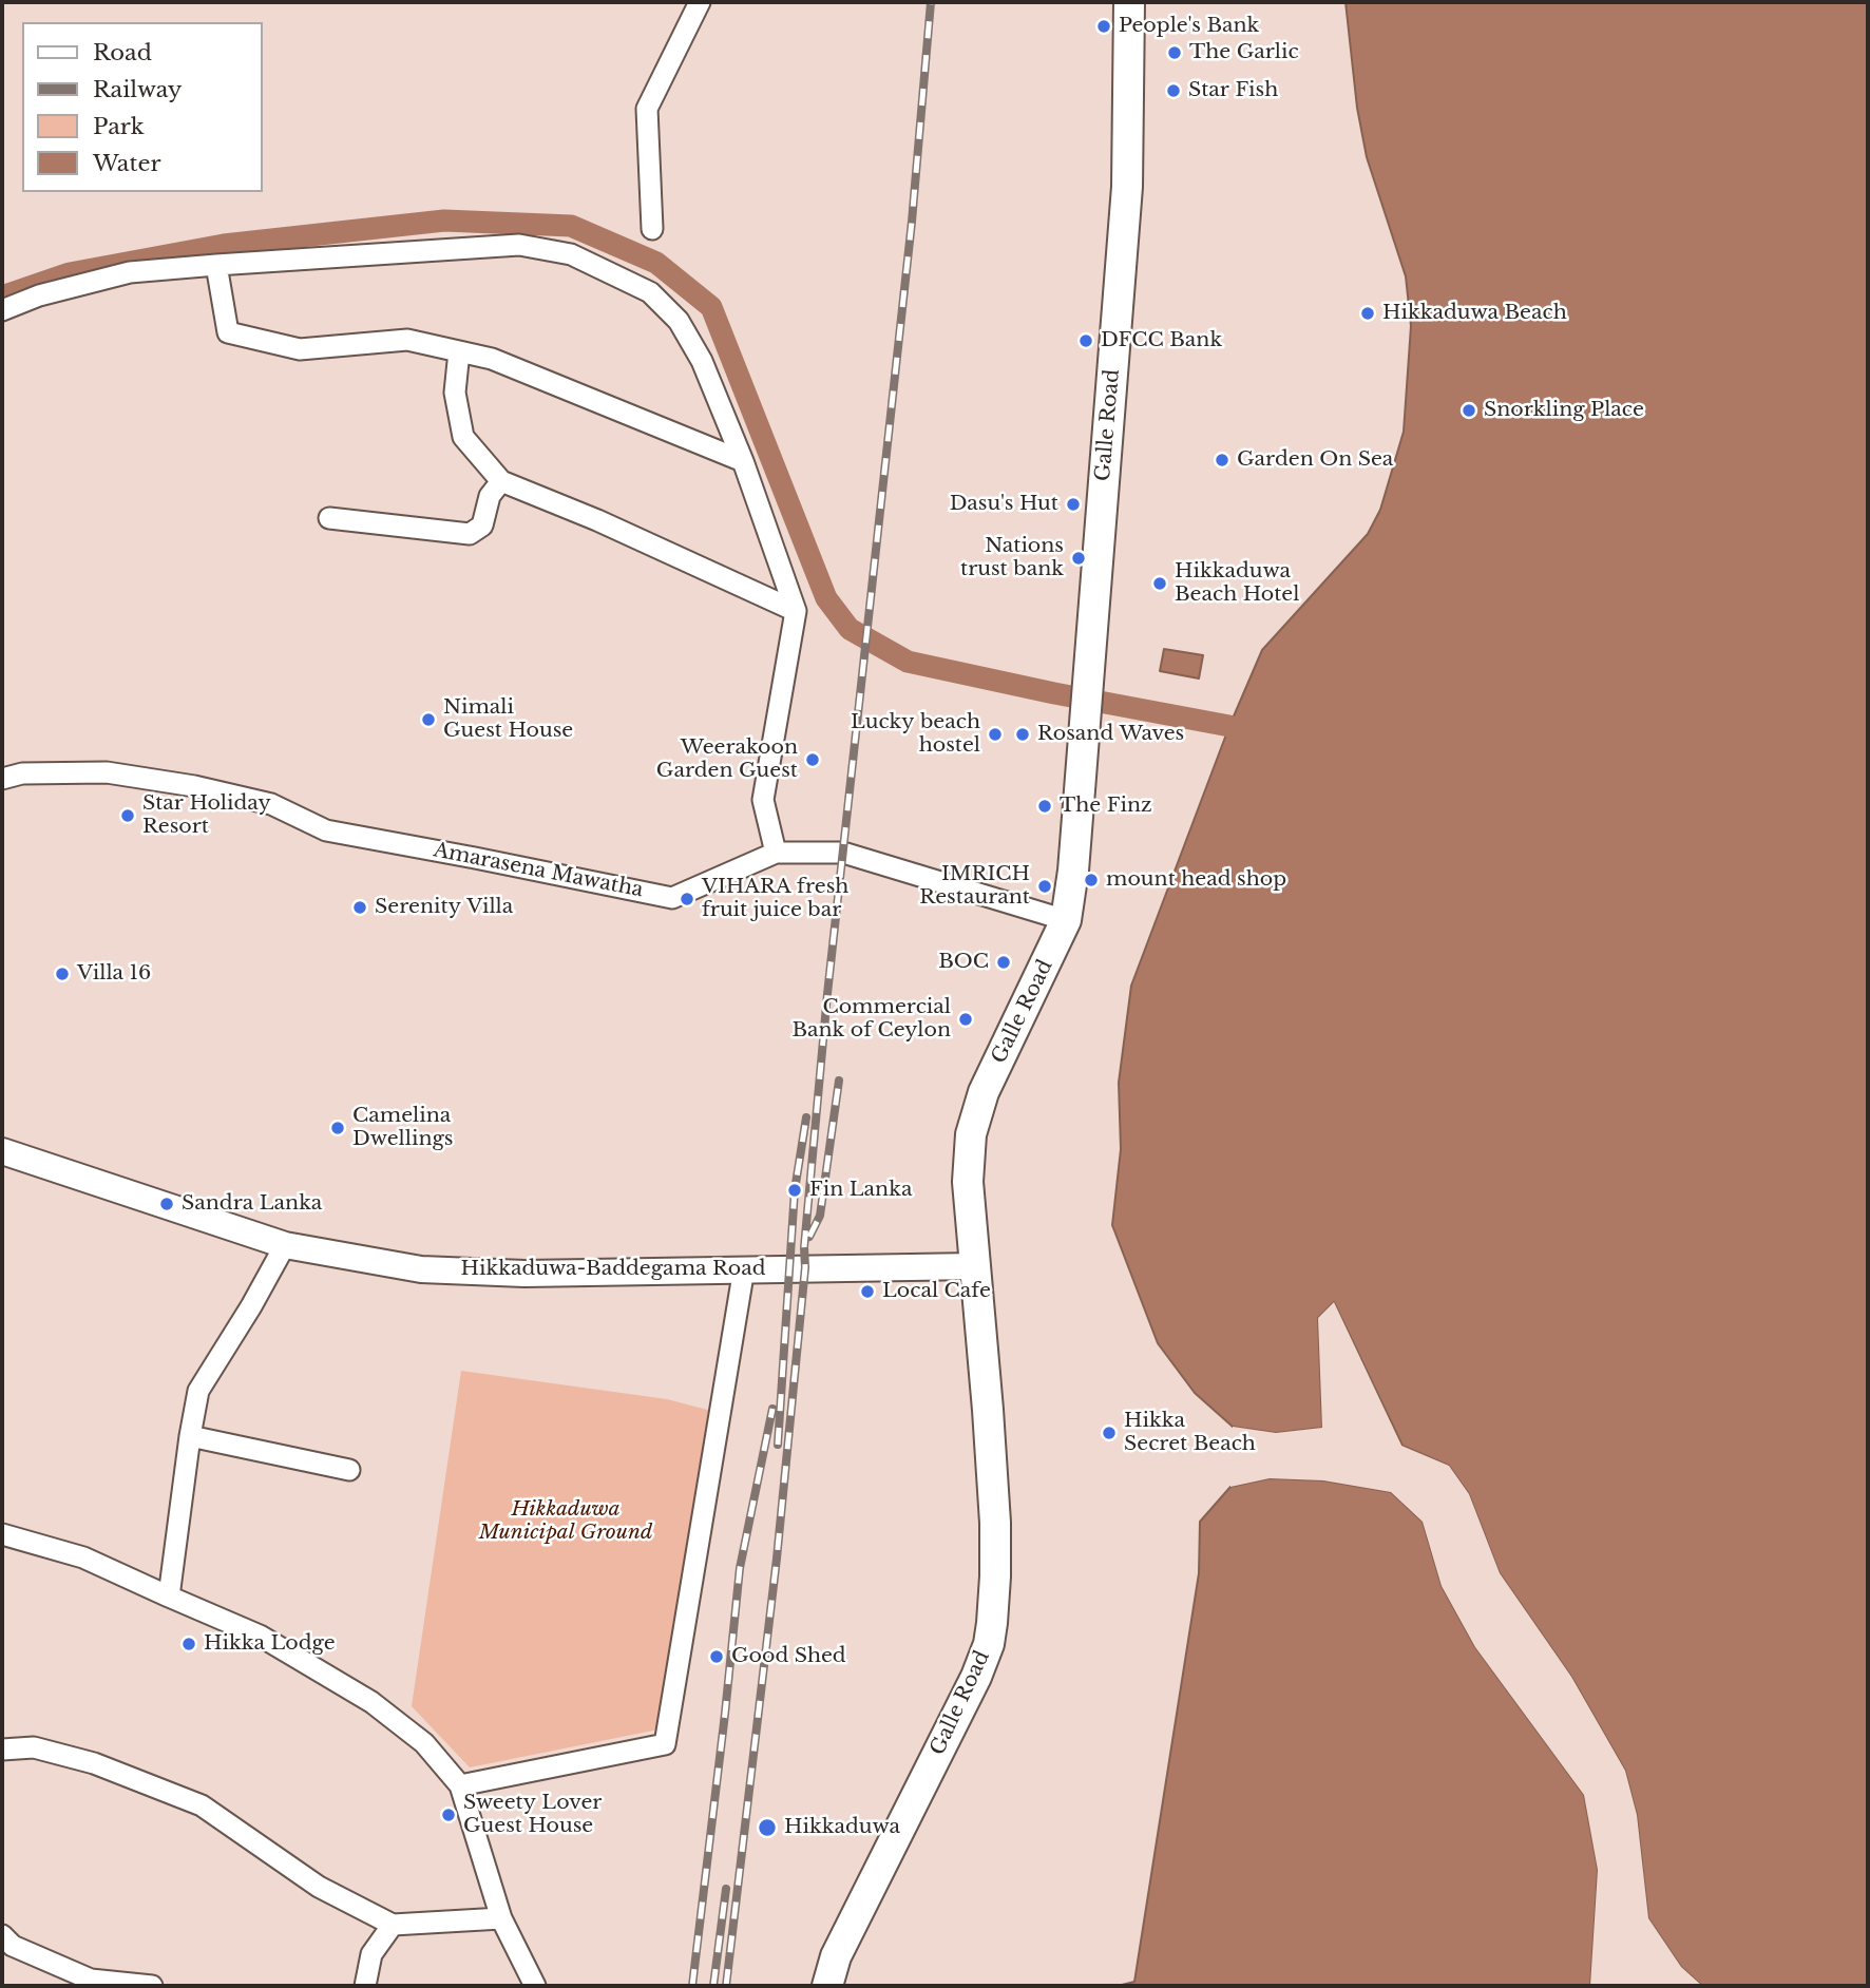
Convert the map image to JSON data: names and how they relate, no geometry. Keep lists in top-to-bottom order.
{
  "streets": {
    "highway": ["Galle Road"],
    "main road": ["Hikkaduwa-Baddegama Road"],
    "street": ["Amarasena Mawatha"]
  },
  "crossings": [
    ["Galle Road", "Amarasena Mawatha"],
    ["Galle Road", "Hikkaduwa-Baddegama Road"]
  ],
  "parks": ["Hikkaduwa Municipal Ground"],
  "places": [
    "People's Bank",
    "The Garlic",
    "Star Fish",
    "Hikkaduwa Beach",
    "DFCC Bank",
    "Snorkling Place",
    "Garden On Sea",
    "Dasu's Hut",
    "Nations trust bank",
    "Hikkaduwa Beach Hotel",
    "Nimali Guest House",
    "Lucky beach hostel",
    "Rosand Waves",
    "Weerakoon Garden Guest",
    "The Finz",
    "Star Holiday Resort",
    "mount head shop",
    "IMRICH Restaurant",
    "VIHARA fresh fruit juice bar",
    "Serenity Villa",
    "BOC",
    "Villa 16",
    "Commercial Bank of Ceylon",
    "Camelina Dwellings",
    "Fin Lanka",
    "Sandra Lanka",
    "Local Cafe",
    "Hikka Secret Beach",
    "Hikka Lodge",
    "Good Shed",
    "Sweety Lover Guest House",
    "Hikkaduwa"
  ],
  "legend": [
    "Road",
    "Railway",
    "Park",
    "Water"
  ]
}
